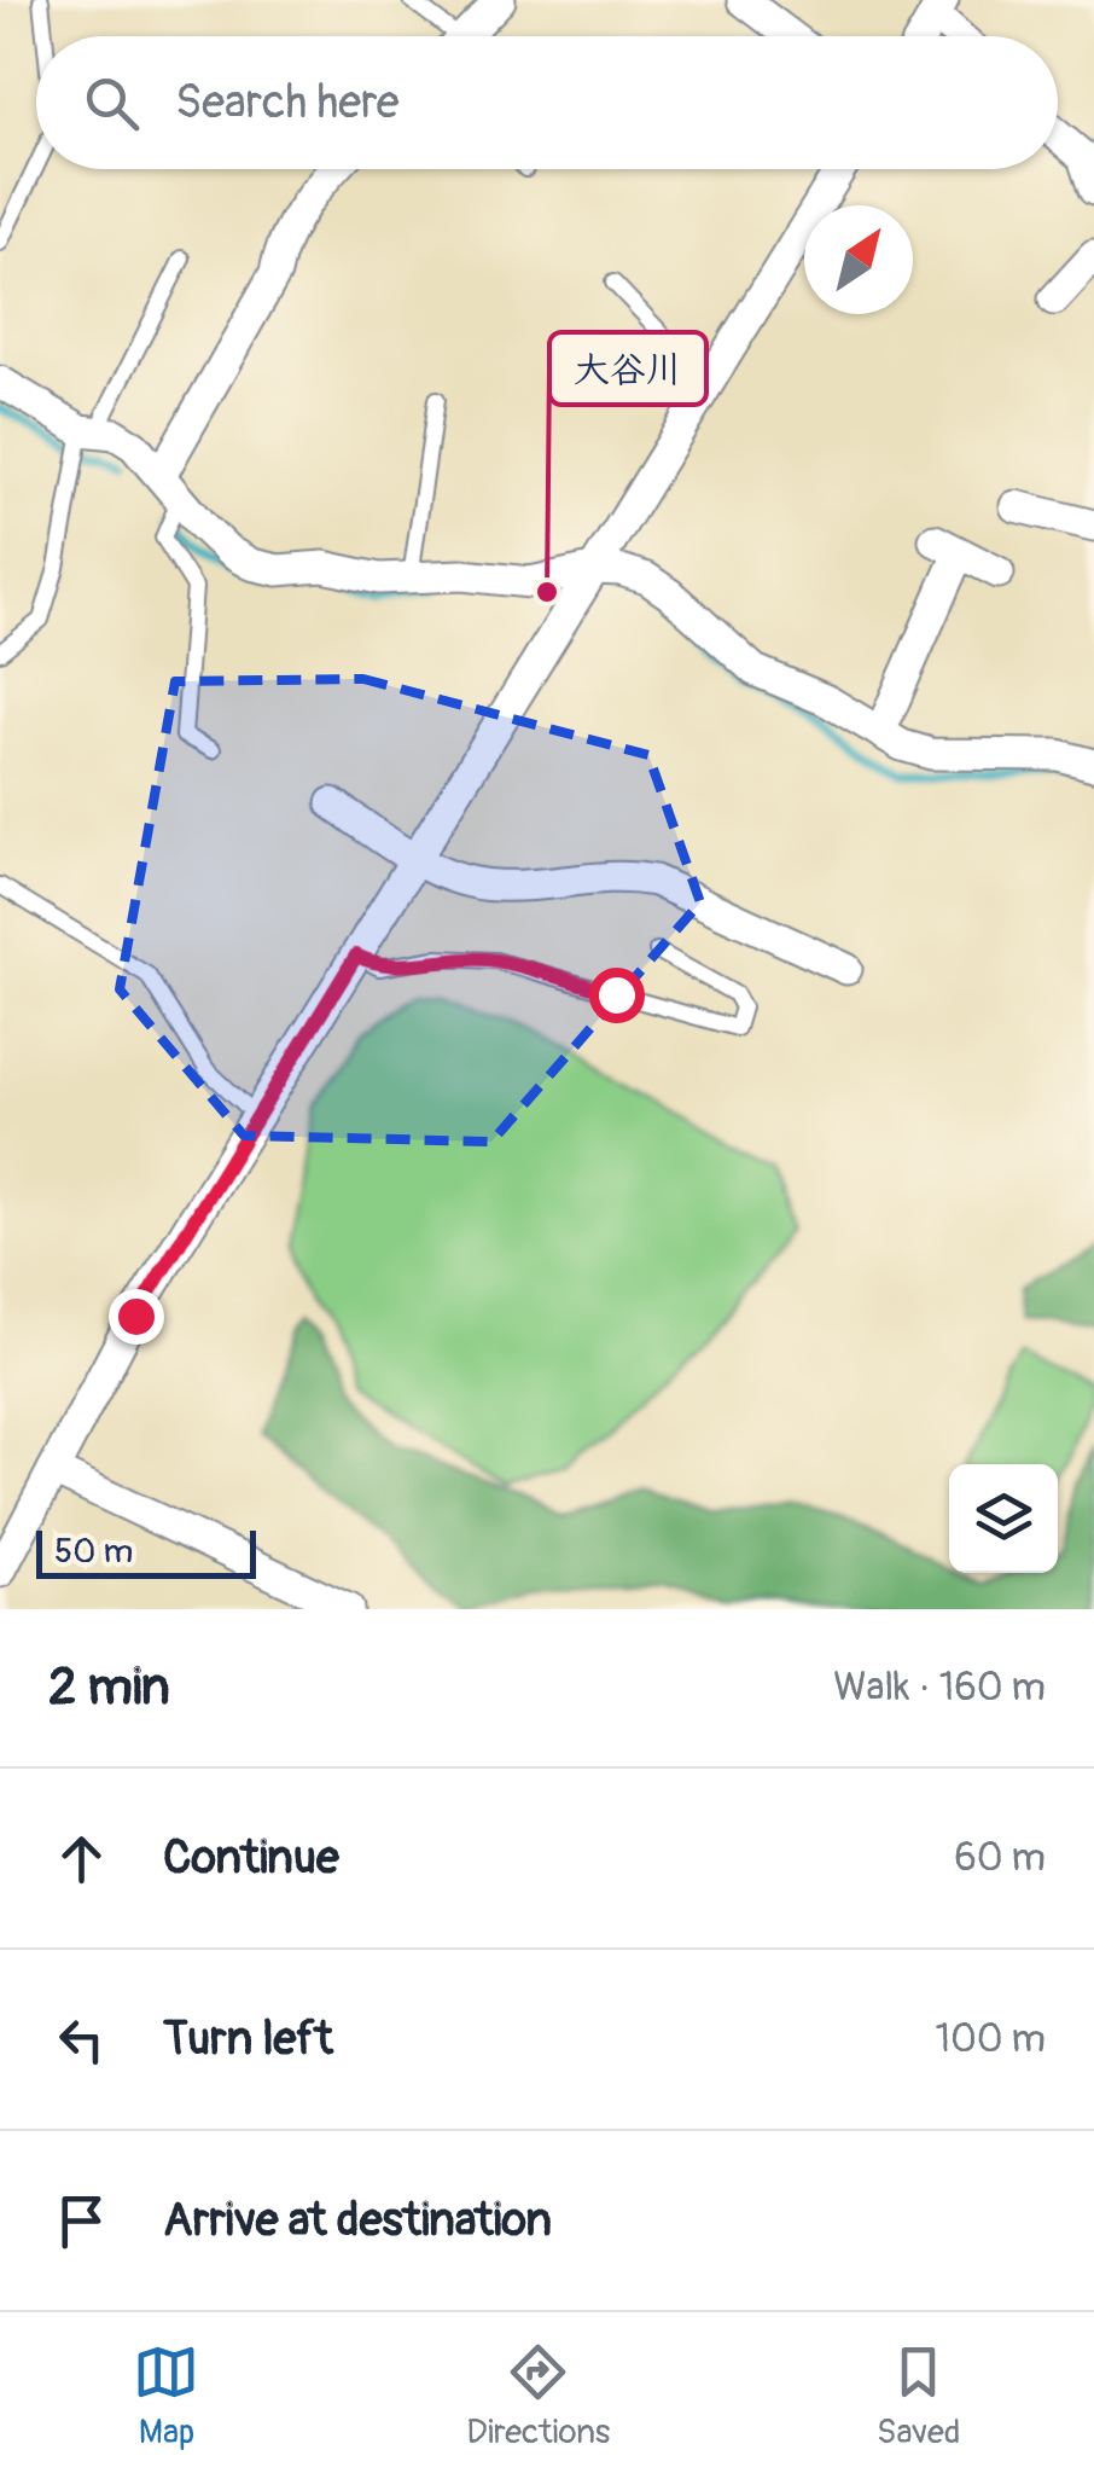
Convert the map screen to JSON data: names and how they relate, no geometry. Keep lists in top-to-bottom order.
{
  "places": ["大谷川"],
  "scale_bar": "50 m",
  "north": "top right",
  "page": {
    "search": "Search here",
    "scale": "50 m",
    "heading": ["2 min", "Walk · 160 m"],
    "list": [
      ["Continue", "60 m"],
      ["Turn left", "100 m"],
      "Arrive at destination"
    ],
    "nav": ["Map", "Directions", "Saved"]
  }
}
